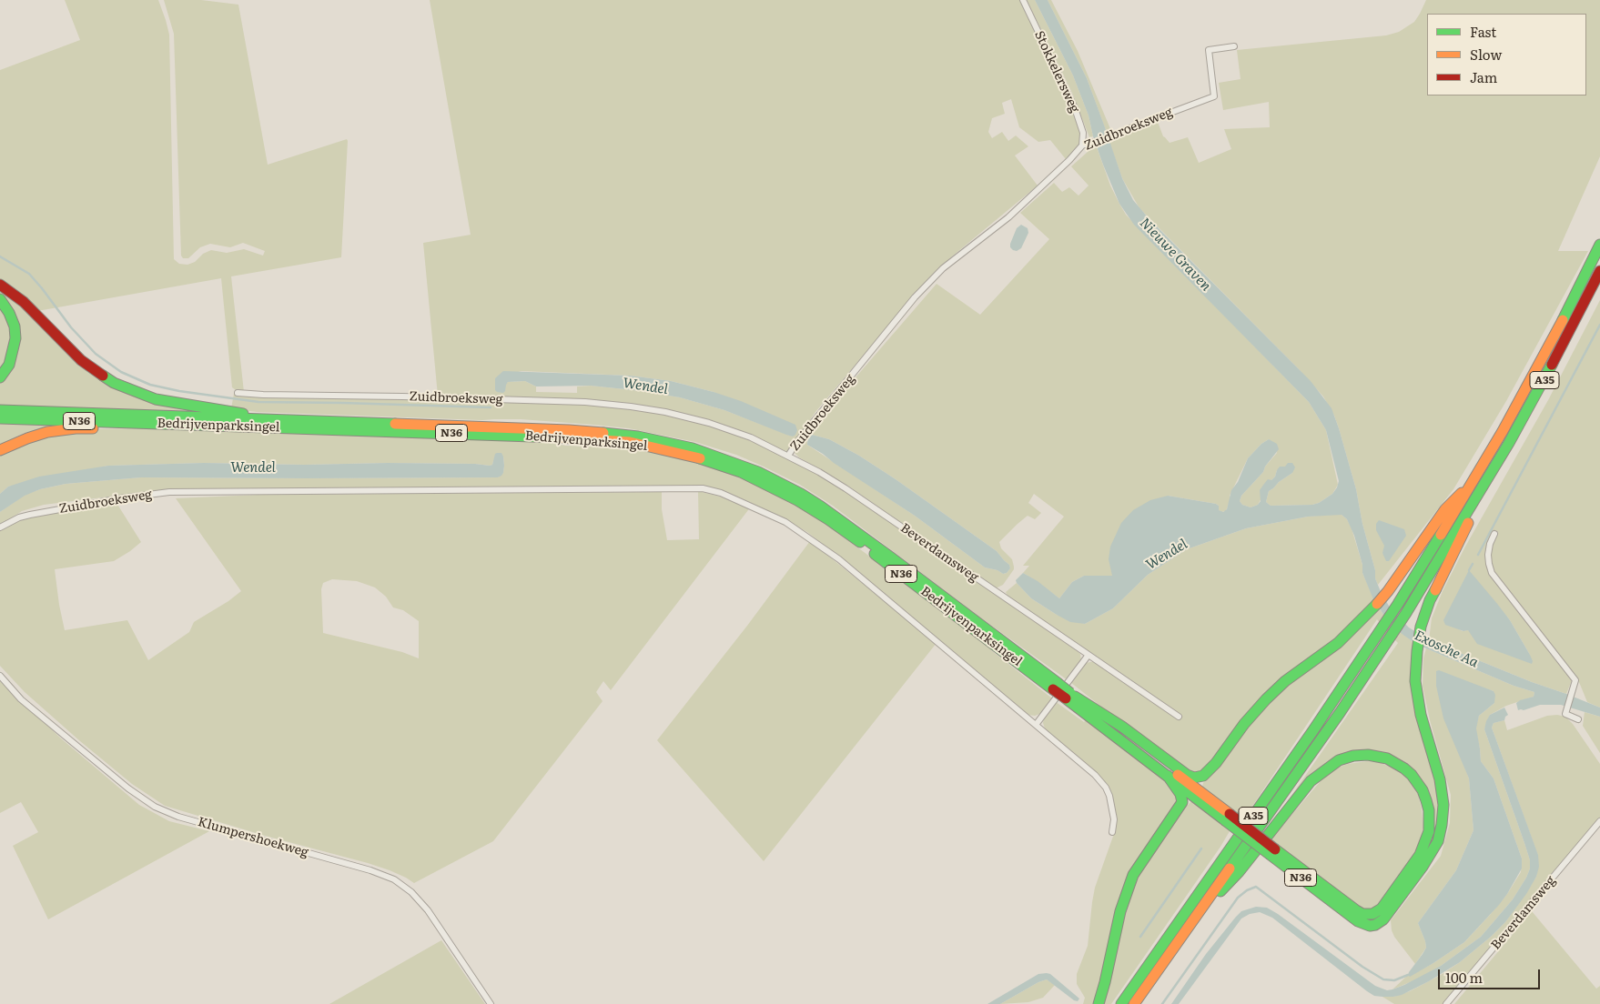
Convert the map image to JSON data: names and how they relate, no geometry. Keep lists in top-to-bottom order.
{
  "streets": {
    "highway": ["A35", "N36", "Bedrijvenparksingel"],
    "street": [
      "Stokkelersweg",
      "Zuidbroeksweg",
      "Beverdamsweg",
      "Klumpershoekweg"
    ]
  },
  "crossings": [
    ["Stokkelersweg", "Zuidbroeksweg"],
    ["Zuidbroeksweg", "Beverdamsweg"],
    ["A35", "Bedrijvenparksingel"],
    ["N36", "Bedrijvenparksingel"]
  ],
  "water": ["Nieuwe Graven", "Wendel", "Exosche Aa"],
  "legend": ["Fast", "Slow", "Jam"],
  "scale_bar": "100 m"
}
